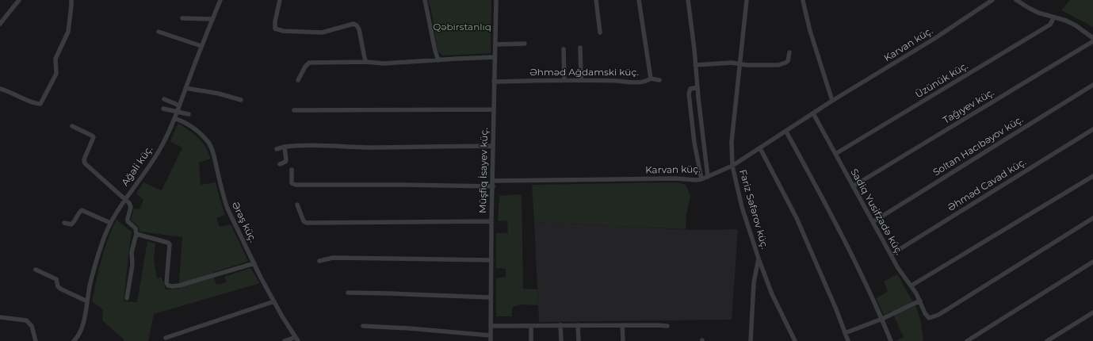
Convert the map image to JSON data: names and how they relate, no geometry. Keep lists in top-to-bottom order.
{
  "streets": {
    "street": [
      "Karvan küç.",
      "Əhməd Ağdamski küç.",
      "Üzünük küç.",
      "Tağıyev küç.",
      "Soltan Hacıbəyov küç.",
      "Ağəli küç.",
      "Müşfiq İsayev küç.",
      "Əhməd Cavad küç.",
      "Fariz Səfərov küç.",
      "Sadiq Yusifzadə küç.",
      "Ərəş küç."
    ]
  },
  "crossings": [
    ["Karvan küç.", "Müşfiq İsayev küç."],
    ["Karvan küç.", "Fariz Səfərov küç."],
    ["Karvan küç.", "Sadiq Yusifzadə küç."],
    ["Əhməd Ağdamski küç.", "Müşfiq İsayev küç."],
    ["Üzünük küç.", "Sadiq Yusifzadə küç."],
    ["Tağıyev küç.", "Sadiq Yusifzadə küç."],
    ["Soltan Hacıbəyov küç.", "Sadiq Yusifzadə küç."],
    ["Ağəli küç.", "Ərəş küç."],
    ["Əhməd Cavad küç.", "Sadiq Yusifzadə küç."]
  ],
  "parks": ["Qəbirstanlıq"]
}
